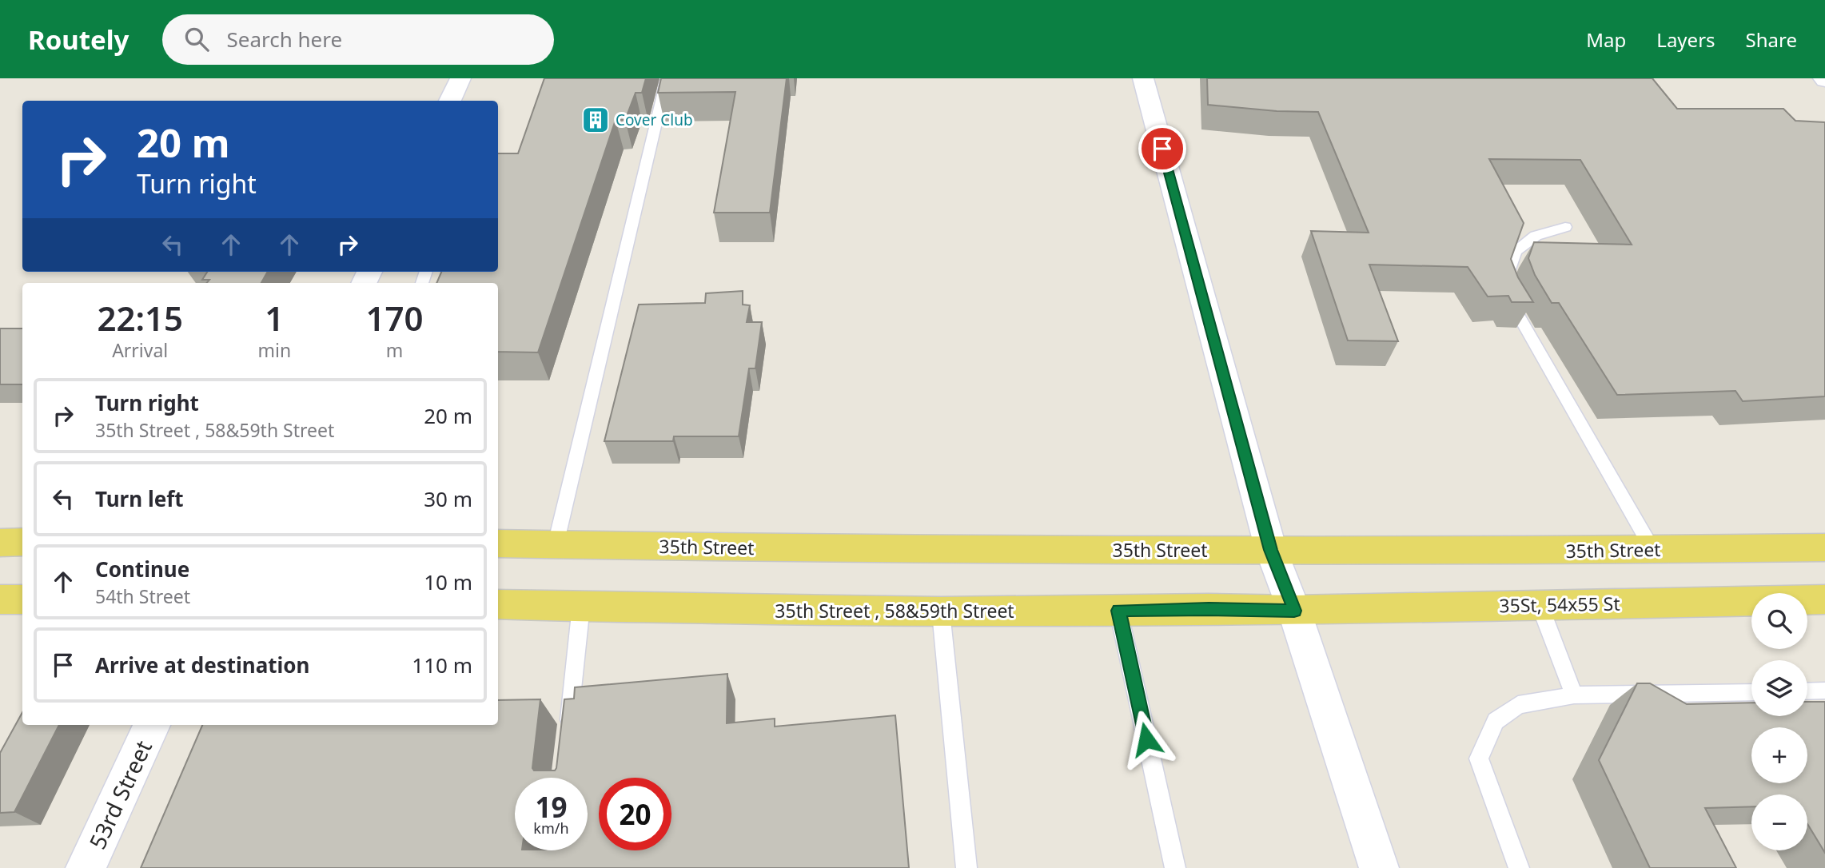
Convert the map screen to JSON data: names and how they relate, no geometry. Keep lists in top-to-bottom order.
{
  "streets": {
    "main road": ["35th Street", "35St, 54x55 St", "35th Street , 58&59th Street"],
    "street": ["53rd Street"]
  },
  "crossings": [
    ["35St, 54x55 St", "35th Street , 58&59th Street"]
  ],
  "places": {
    "building": ["Cover Club"]
  },
  "page": {
    "header": "Routely",
    "search": "Search here",
    "nav": ["Map", "Layers", "Share"],
    "turn": ["20 m", "Turn right"],
    "eta": [
      "22:15",
      "Arrival",
      "1",
      "min",
      "170",
      "m"
    ],
    "list": [
      {
        "name": "Turn right",
        "note": "35th Street , 58&59th Street",
        "value": "20 m"
      },
      {
        "name": "Turn left",
        "value": "30 m"
      },
      {
        "name": "Continue",
        "note": "54th Street",
        "value": "10 m"
      },
      {
        "name": "Arrive at destination",
        "value": "110 m"
      }
    ],
    "map_buttons": ["+", "−"],
    "speed": "19 km/h",
    "limit": "20"
  }
}
